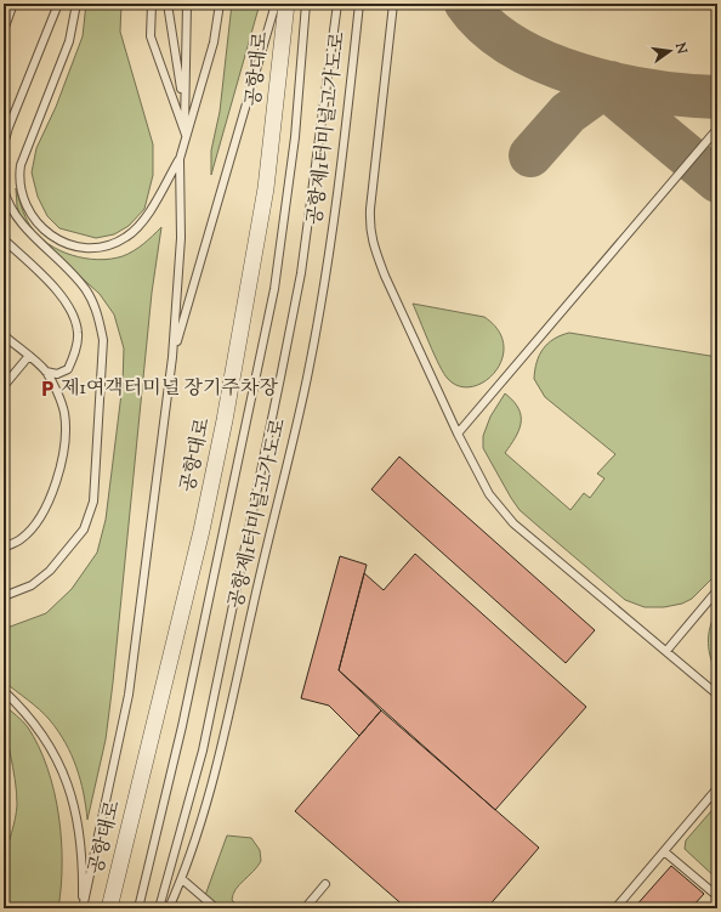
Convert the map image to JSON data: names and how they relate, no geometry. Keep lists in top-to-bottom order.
{
  "streets": {
    "street": ["공항대로"],
    "lane": ["공항제1터미널고가도로"]
  },
  "places": {
    "parking": ["제1여객터미널 장기주차장"]
  },
  "north": "right"
}
